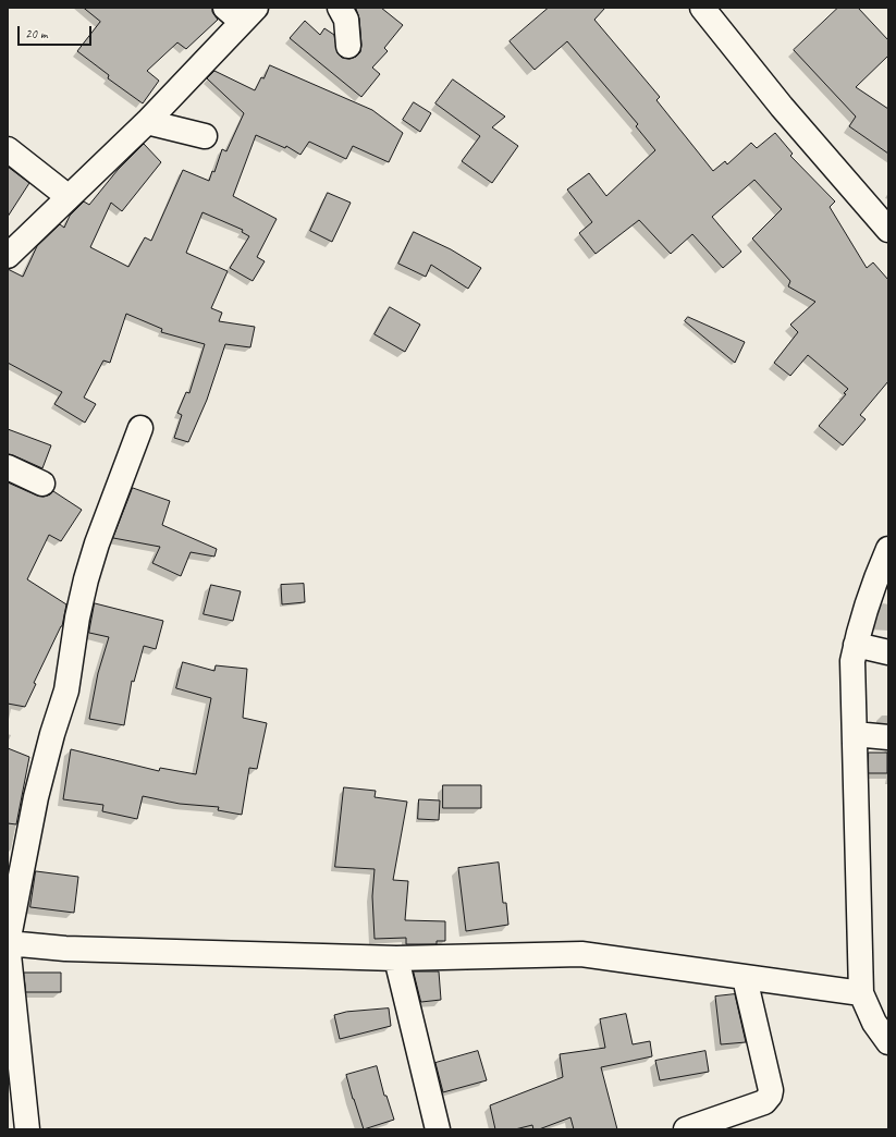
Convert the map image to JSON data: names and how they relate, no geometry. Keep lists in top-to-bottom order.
{
  "scale_bar": "20 m"
}
